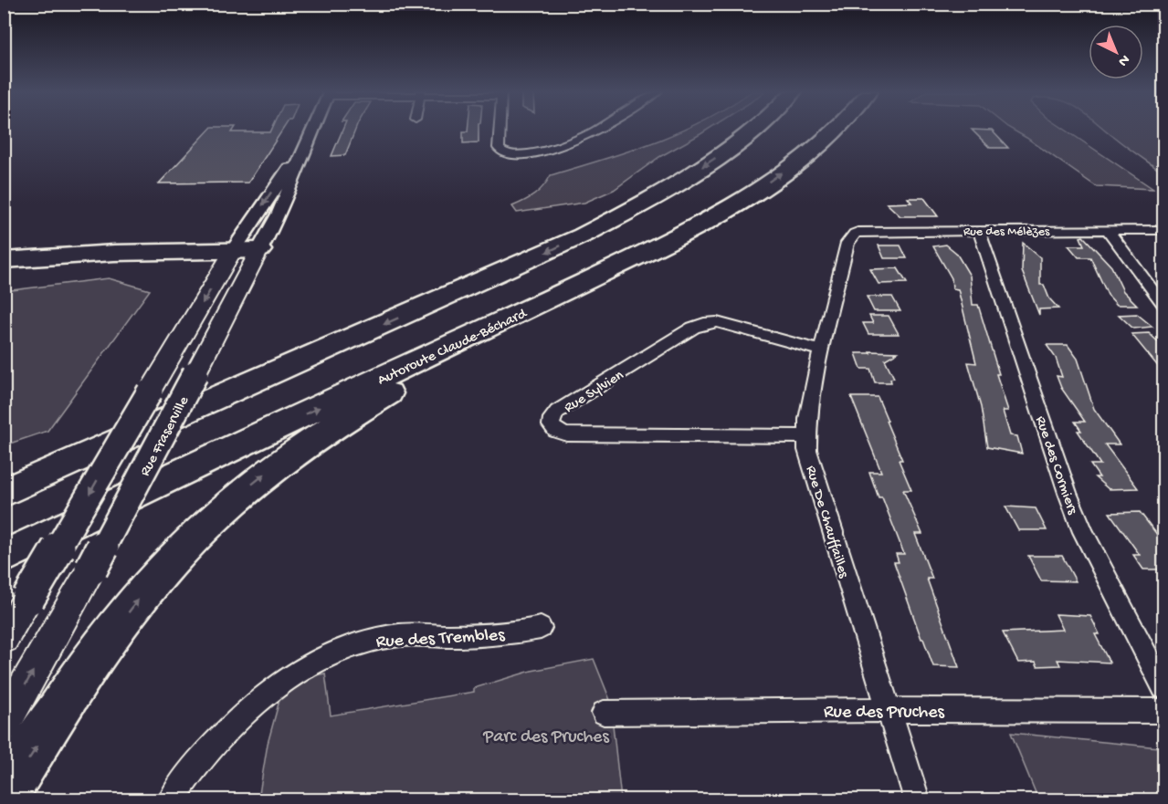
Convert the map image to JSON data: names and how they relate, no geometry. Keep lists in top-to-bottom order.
{
  "streets": {
    "highway": ["Autoroute Claude-Béchard"],
    "main road": ["Rue Fraserville"],
    "street": [
      "Rue des Mélèzes",
      "Rue Sylvien",
      "Rue des Cormiers",
      "Rue De Chauffailles",
      "Rue des Trembles",
      "Rue des Pruches"
    ]
  },
  "crossings": [
    ["Rue des Mélèzes", "Rue des Cormiers"],
    ["Rue des Mélèzes", "Rue De Chauffailles"],
    ["Rue Sylvien", "Rue De Chauffailles"],
    ["Rue De Chauffailles", "Rue des Pruches"]
  ],
  "parks": ["Parc des Pruches"],
  "north": "bottom right"
}
